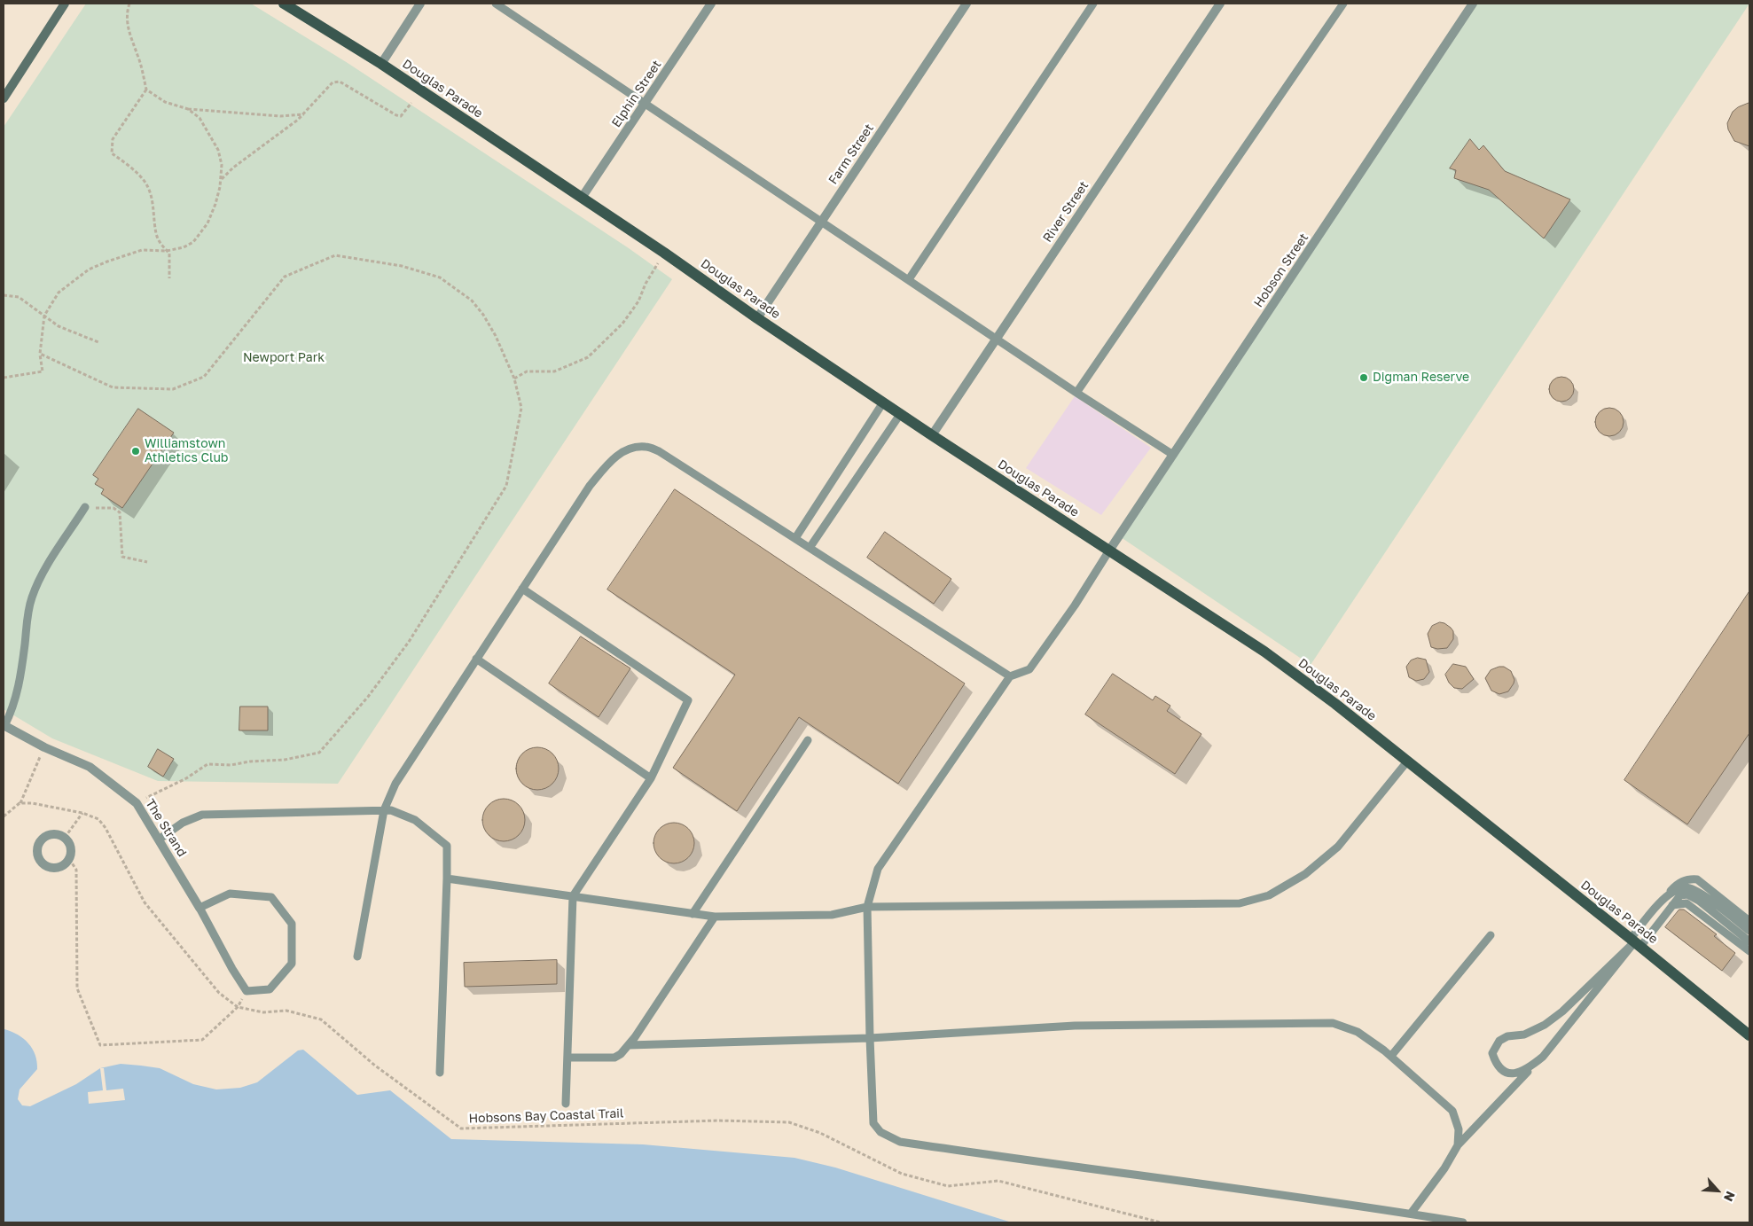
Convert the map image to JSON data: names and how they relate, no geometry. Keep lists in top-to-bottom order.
{
  "streets": {
    "main road": ["Douglas Parade"],
    "street": [
      "Elphin Street",
      "Farm Street",
      "River Street",
      "Hobson Street",
      "The Strand"
    ],
    "path": ["Hobsons Bay Coastal Trail"]
  },
  "crossings": [
    ["Douglas Parade", "Elphin Street"],
    ["Douglas Parade", "Farm Street"],
    ["Douglas Parade", "River Street"],
    ["Douglas Parade", "Hobson Street"]
  ],
  "parks": ["Newport Park"],
  "places": ["Digman Reserve", "Williamstown Athletics Club"],
  "north": "bottom right"
}
